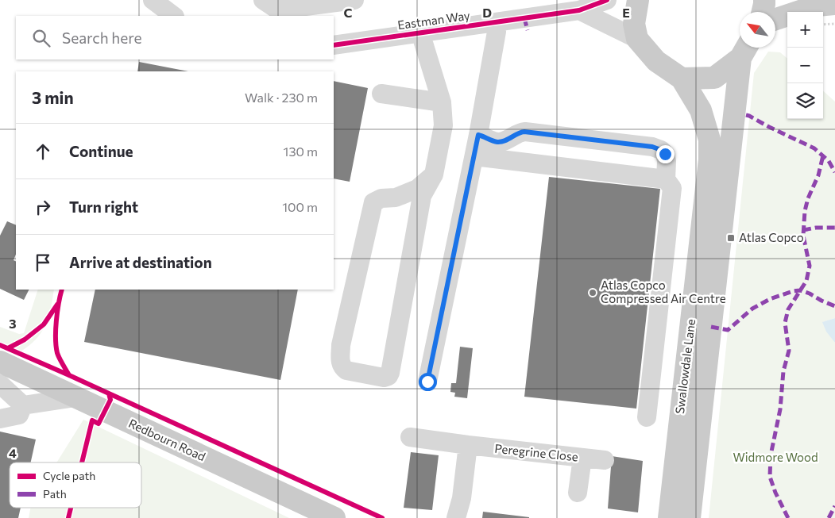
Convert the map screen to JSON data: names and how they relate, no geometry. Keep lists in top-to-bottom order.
{
  "streets": {
    "main road": ["Swallowdale Lane", "Redbourn Road"],
    "street": ["Eastman Way", "Peregrine Close"]
  },
  "parks": ["Widmore Wood"],
  "places": {
    "transit": ["Atlas Copco"],
    "other": ["Atlas Copco Compressed Air Centre"]
  },
  "legend": ["Cycle path", "Path"],
  "north": "top left",
  "page": {
    "map_buttons": ["+", "−"],
    "search": "Search here",
    "heading": ["3 min", "Walk · 230 m"],
    "list": [
      ["Continue", "130 m"],
      ["Turn right", "100 m"],
      "Arrive at destination"
    ]
  },
  "grid": {
    "columns": ["C", "D", "E"],
    "rows": ["3", "4"]
  }
}
